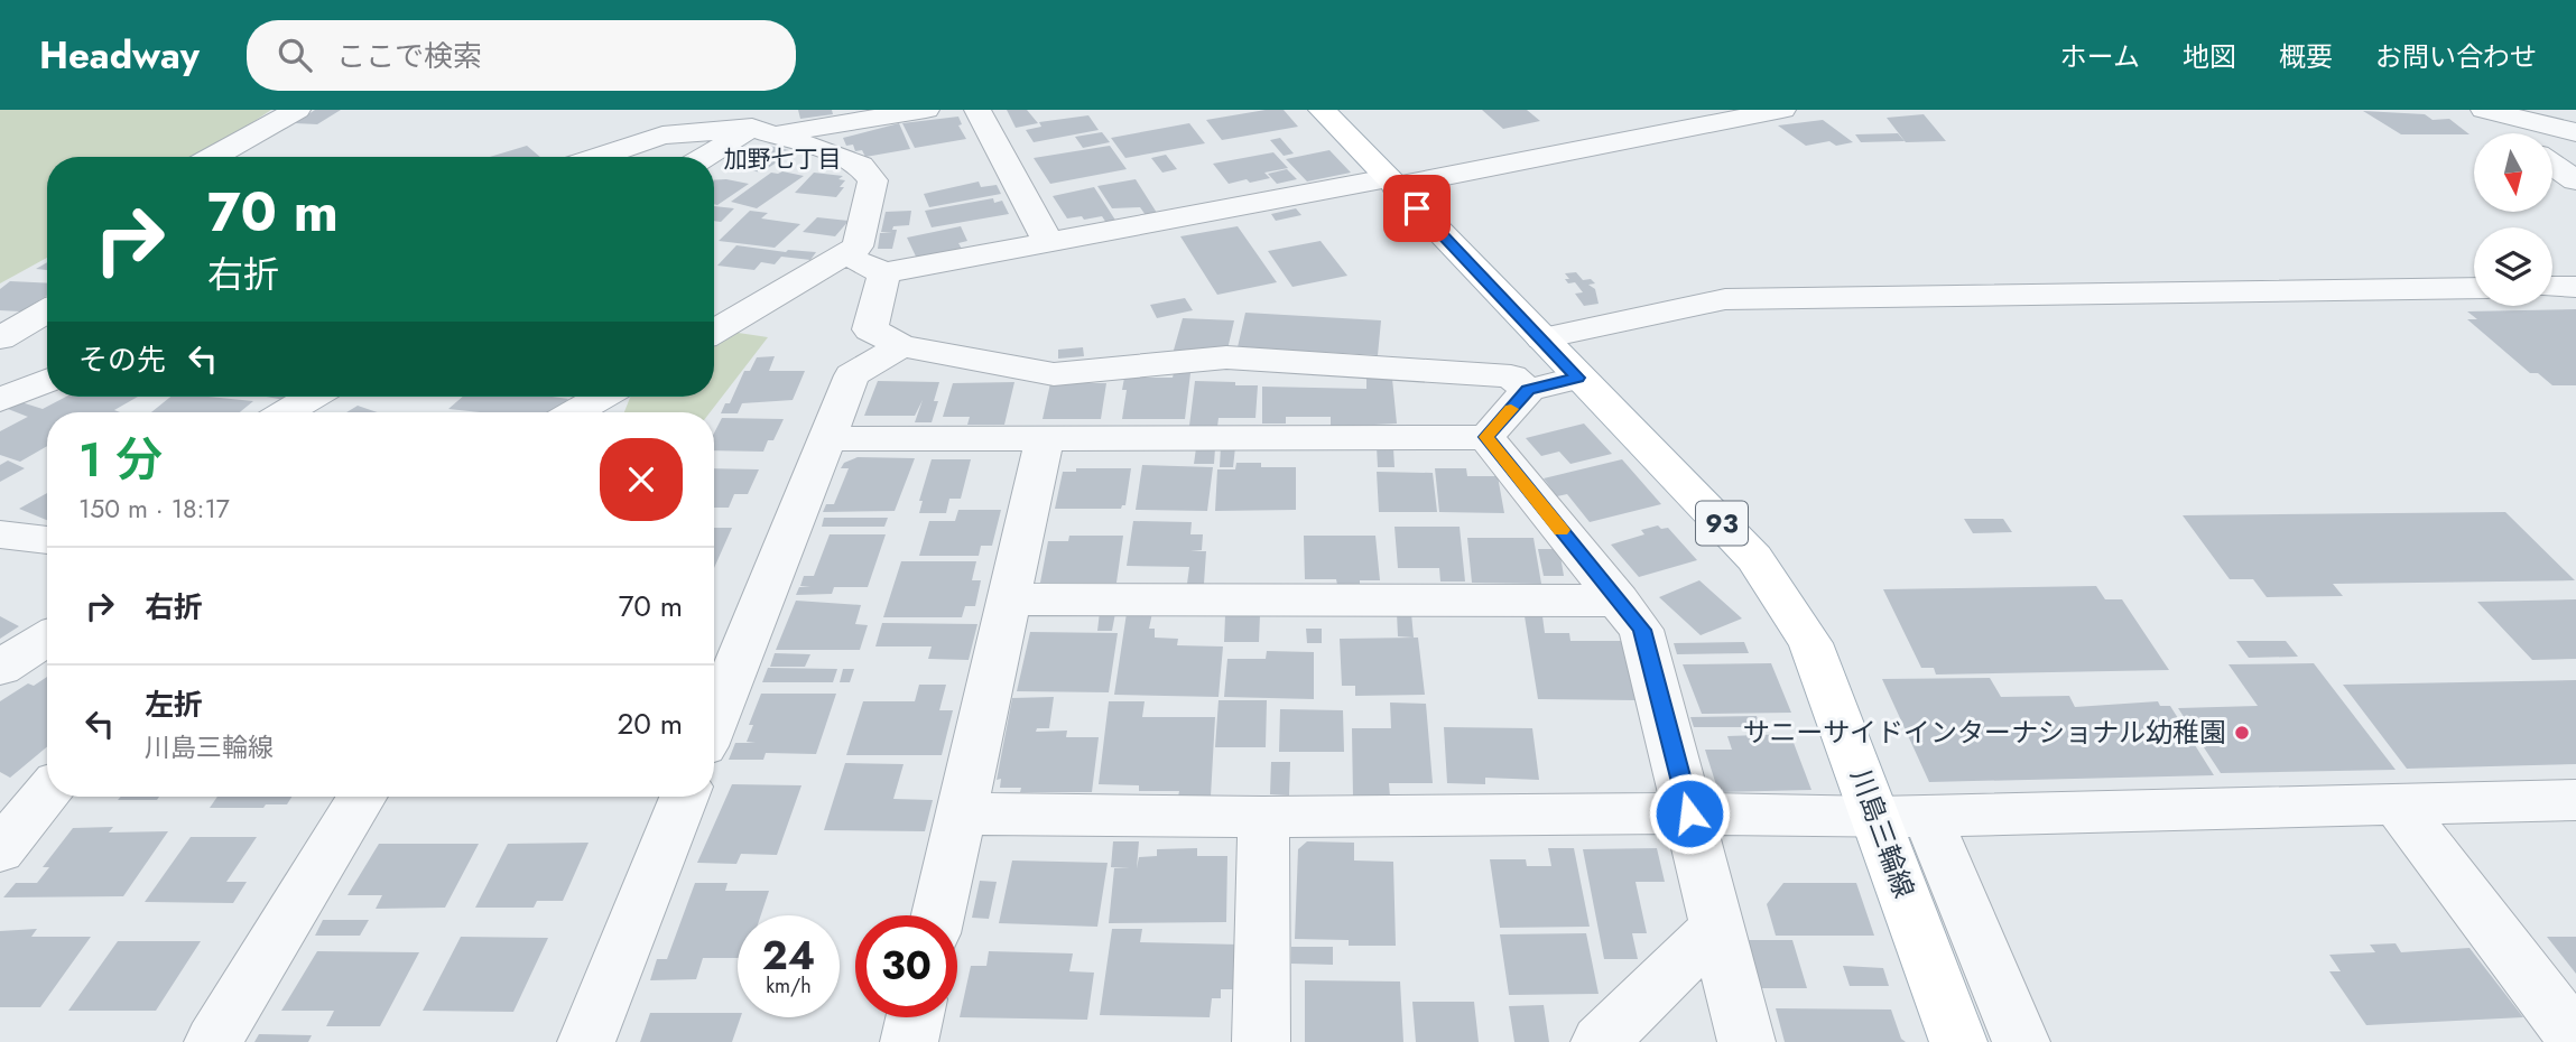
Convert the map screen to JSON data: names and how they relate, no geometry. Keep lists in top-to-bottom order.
{
  "streets": {
    "main road": ["93", "川島三輪線"]
  },
  "districts": ["加野七丁目"],
  "places": ["サニーサイドインターナショナル幼稚園"],
  "north": "bottom",
  "page": {
    "header": "Headway",
    "search": "ここで検索",
    "nav": [
      "ホーム",
      "地図",
      "概要",
      "お問い合わせ"
    ],
    "turn": ["70 m", "右折"],
    "then": "その先",
    "heading": ["1 分", "150 m · 18:17"],
    "list": [
      {
        "name": "右折",
        "value": "70 m"
      },
      {
        "name": "左折",
        "note": "川島三輪線",
        "value": "20 m"
      }
    ],
    "speed": "24 km/h",
    "limit": "30"
  }
}
